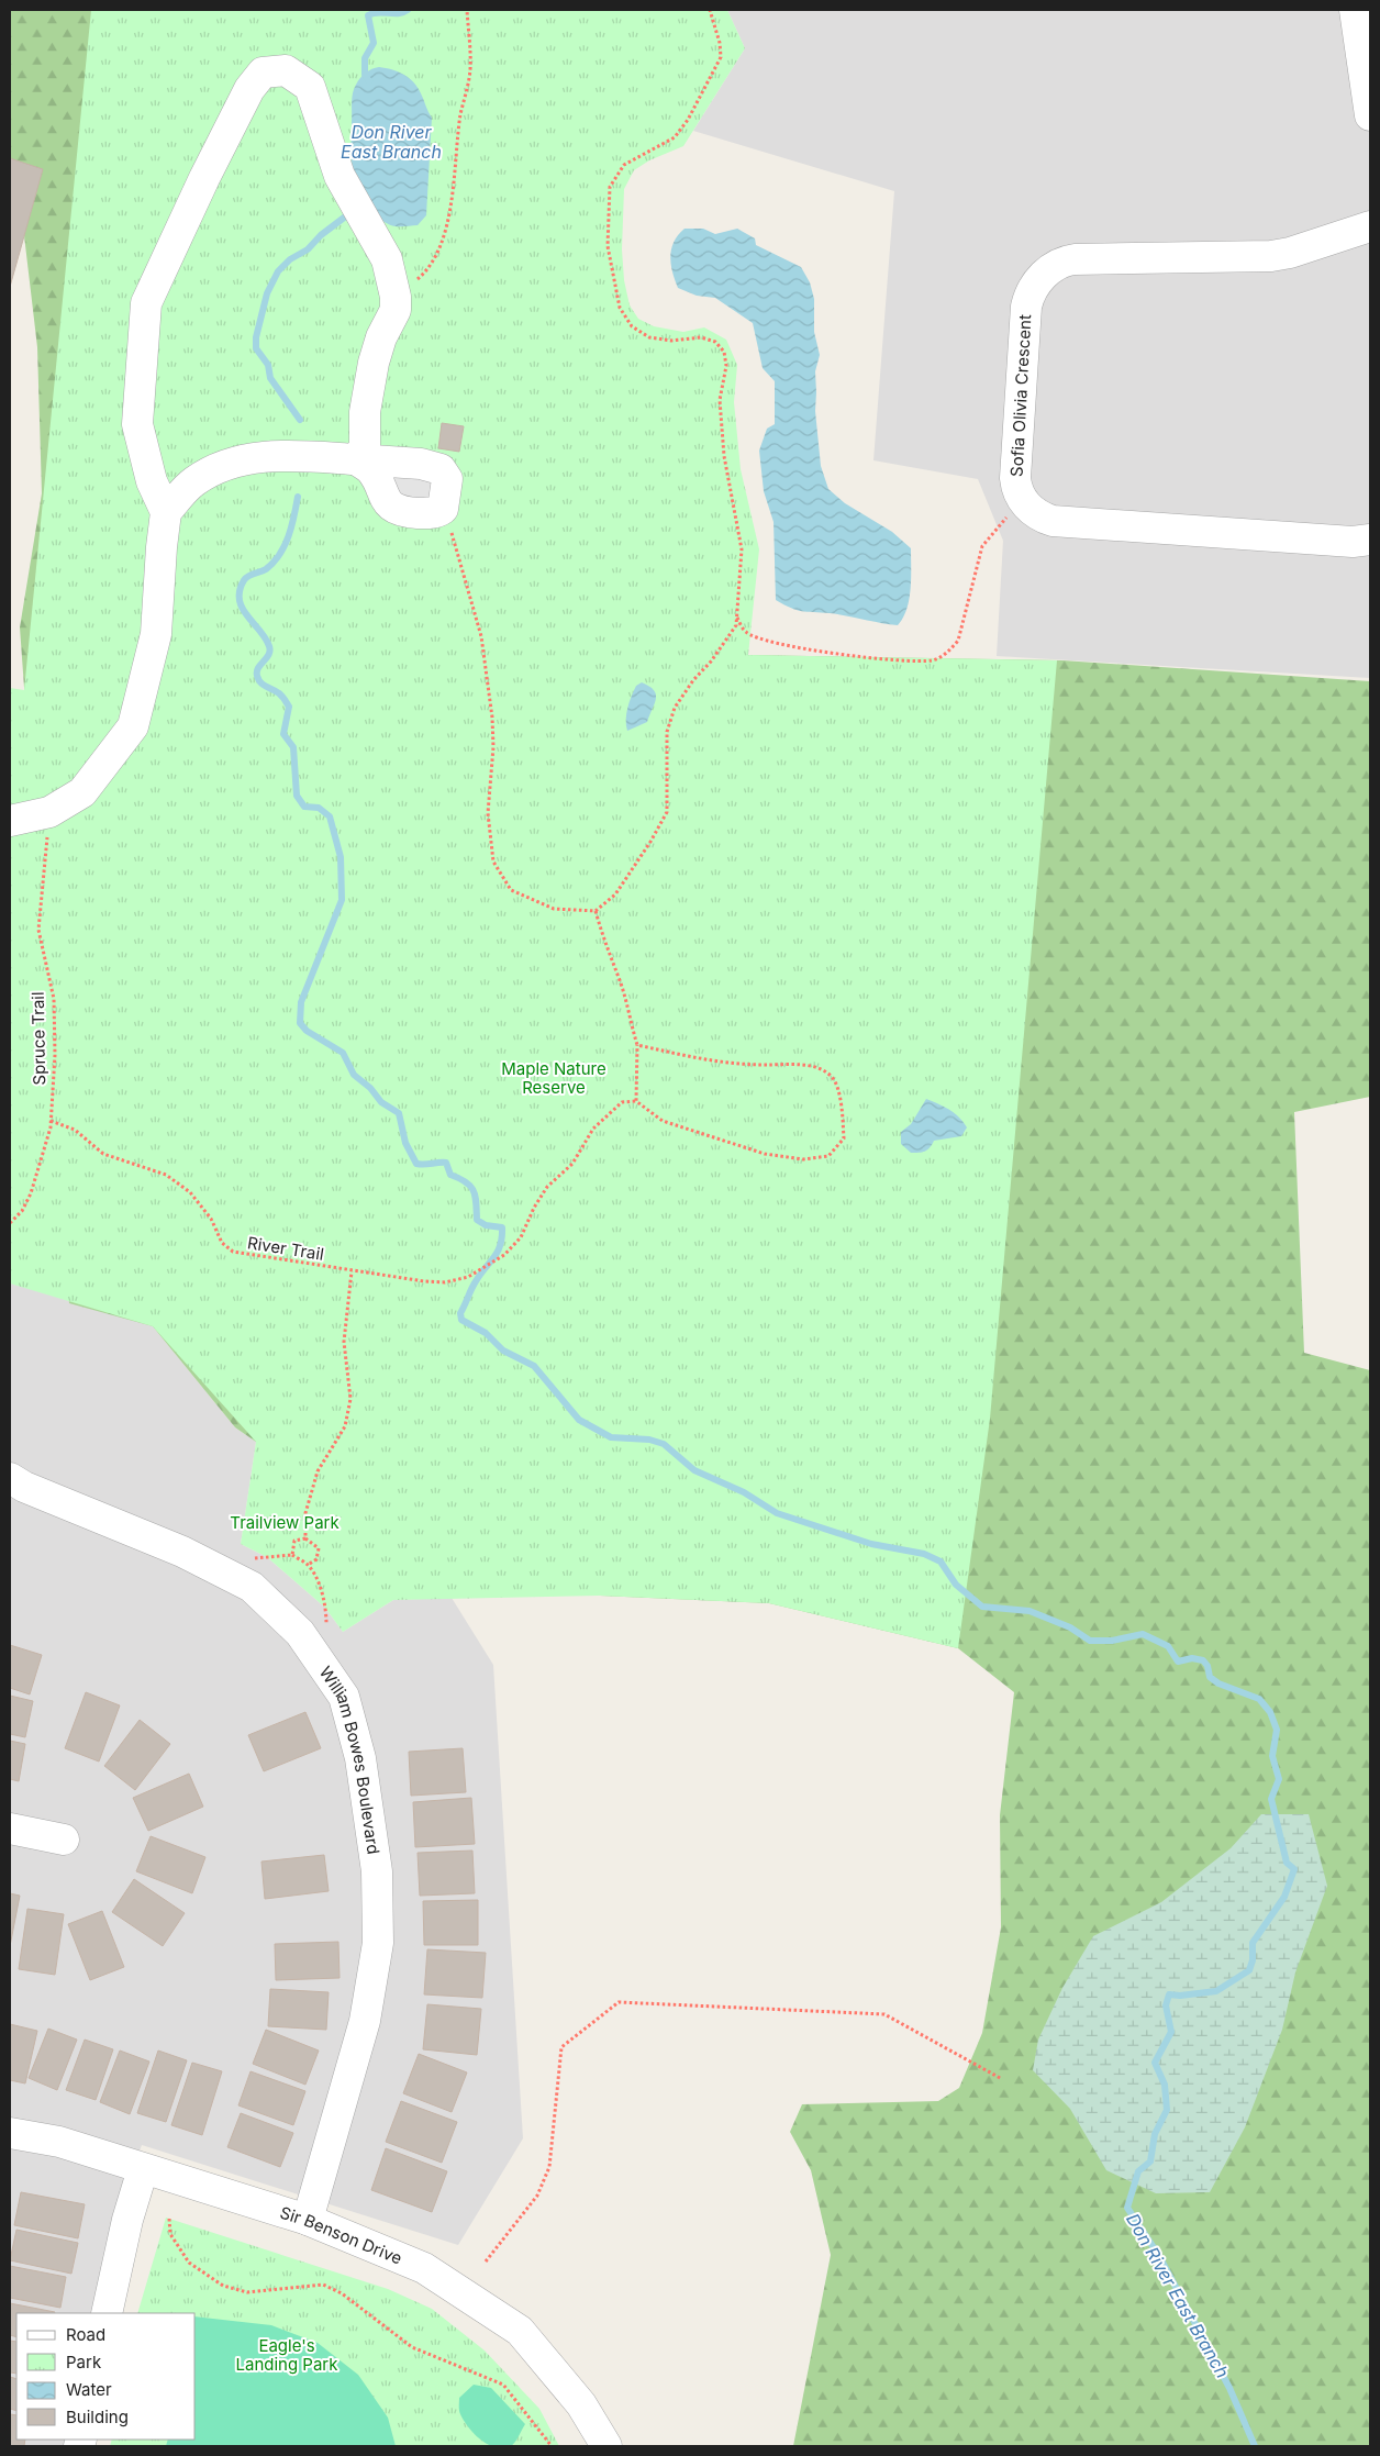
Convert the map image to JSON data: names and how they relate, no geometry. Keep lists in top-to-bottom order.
{
  "streets": {
    "street": ["Sofia Olivia Crescent", "William Bowes Boulevard", "Sir Benson Drive"],
    "path": ["Spruce Trail", "River Trail"]
  },
  "crossings": [
    ["Spruce Trail", "River Trail"],
    ["William Bowes Boulevard", "Sir Benson Drive"]
  ],
  "water": ["Don River East Branch"],
  "parks": ["Maple Nature Reserve", "Trailview Park", "Eagle's Landing Park"],
  "legend": [
    "Road",
    "Park",
    "Water",
    "Building"
  ]
}
